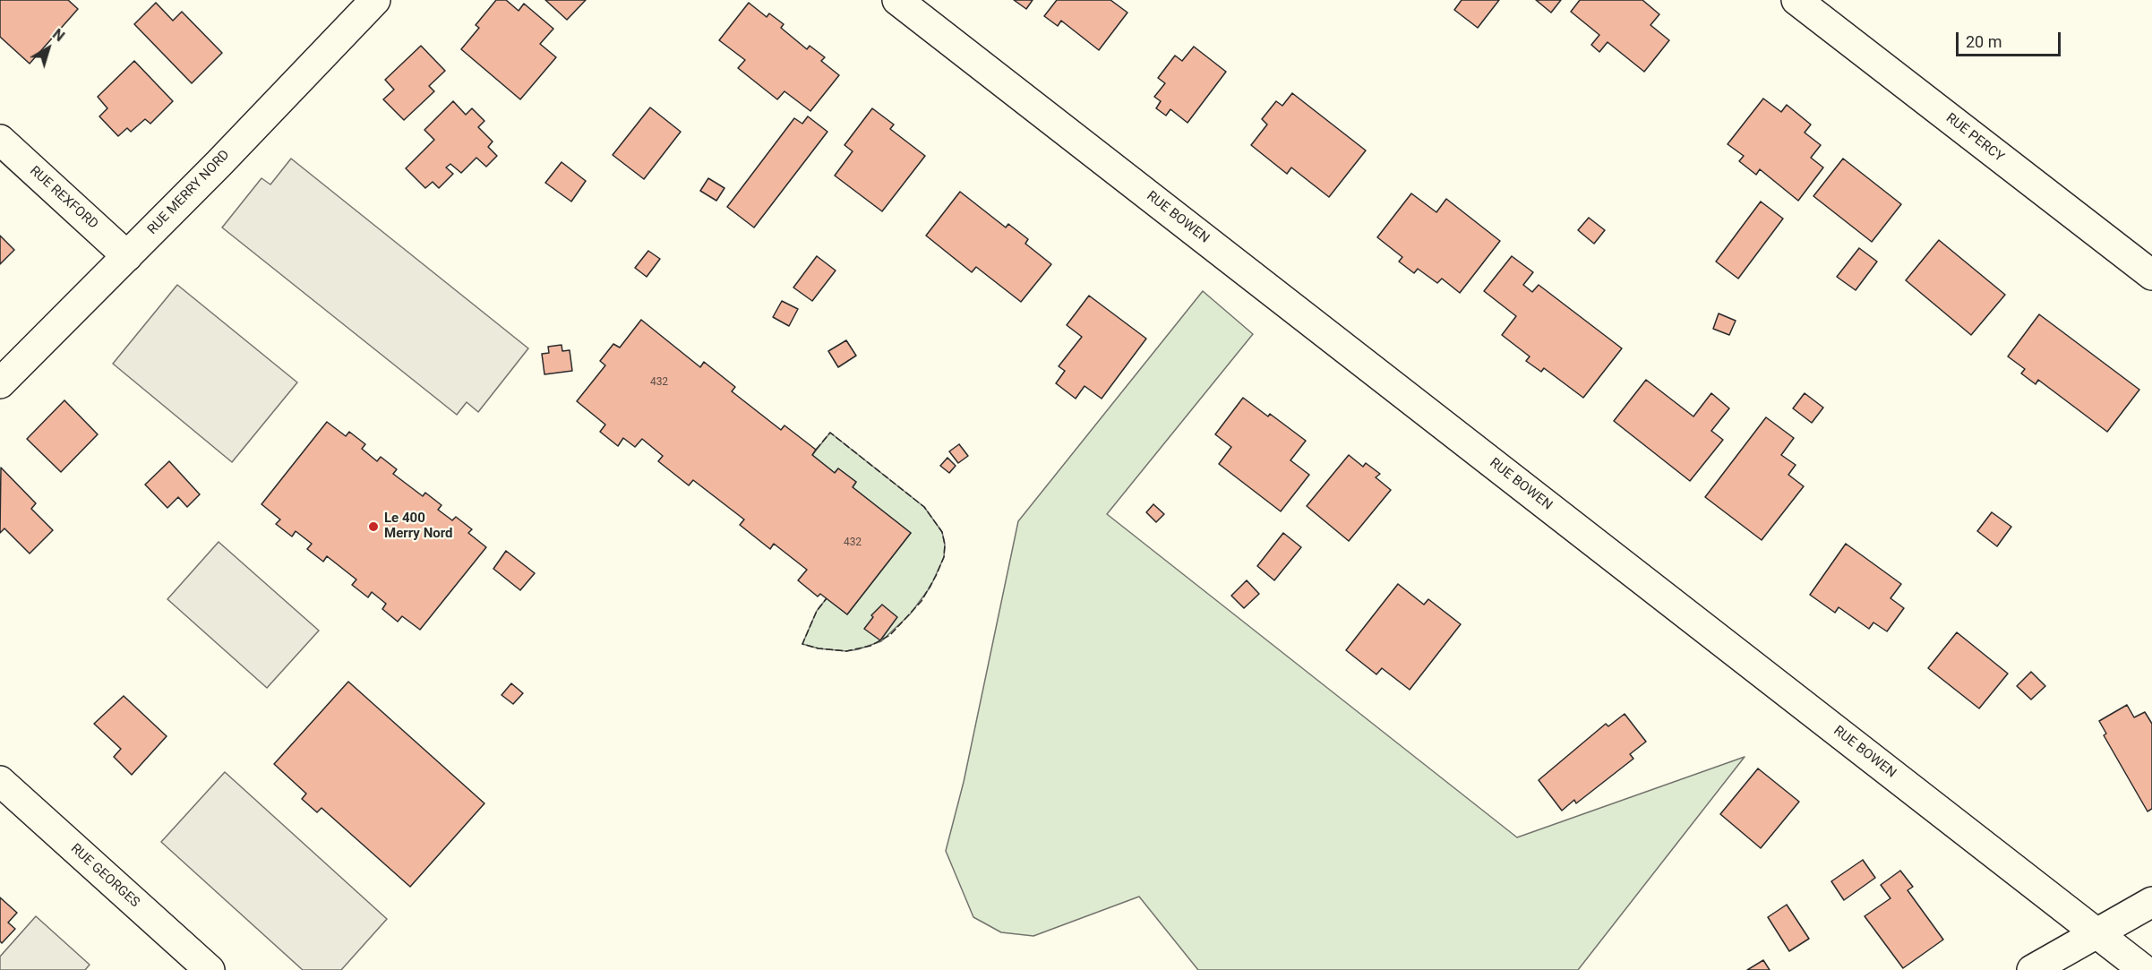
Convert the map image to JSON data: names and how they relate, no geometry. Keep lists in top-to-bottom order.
{
  "streets": {
    "street": [
      "RUE PERCY",
      "RUE MERRY NORD",
      "RUE REXFORD",
      "RUE BOWEN",
      "RUE GEORGES"
    ]
  },
  "crossings": [
    ["RUE MERRY NORD", "RUE REXFORD"]
  ],
  "places": ["Le 400 Merry Nord"],
  "house_numbers": ["432", "432"],
  "scale_bar": "20 m",
  "north": "top right"
}
